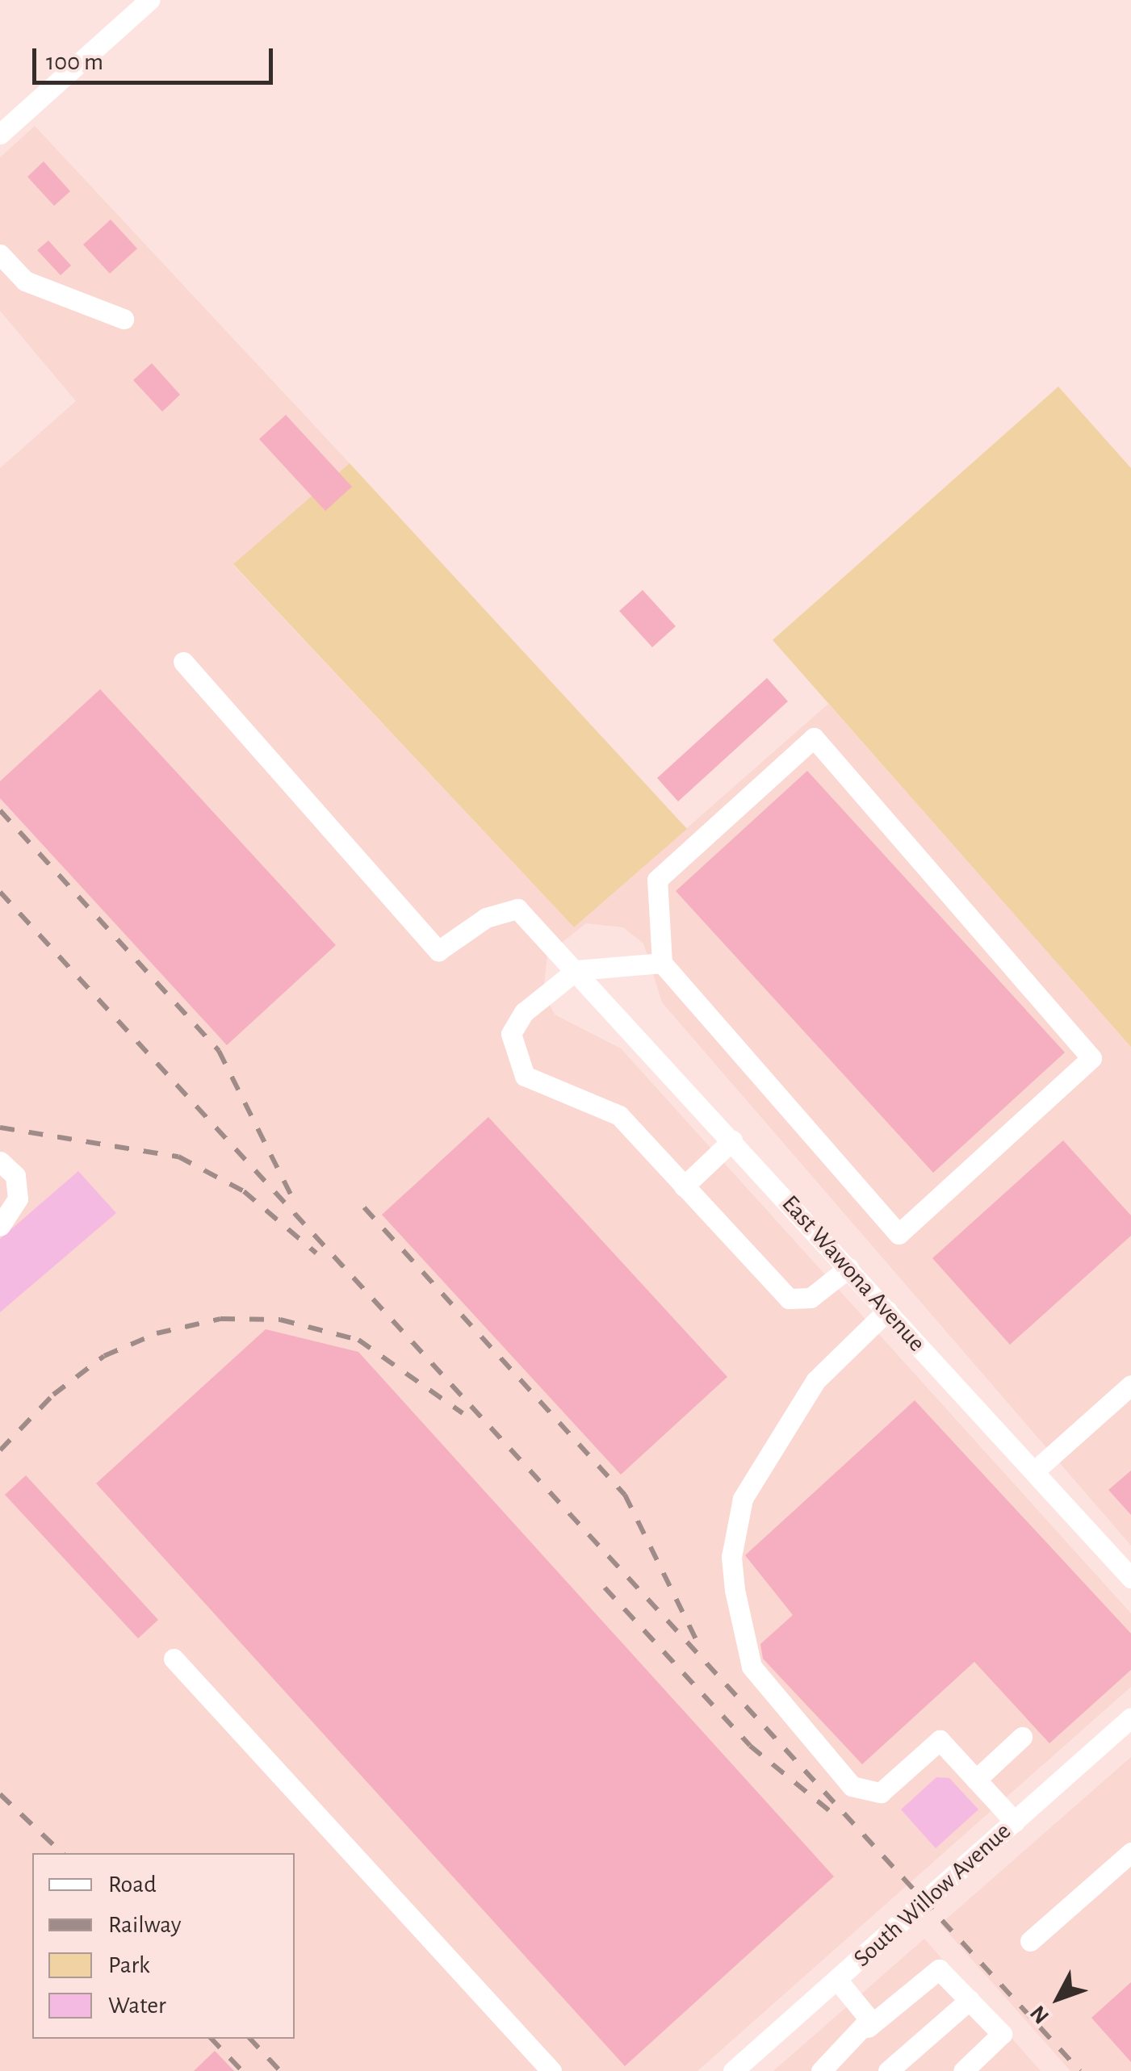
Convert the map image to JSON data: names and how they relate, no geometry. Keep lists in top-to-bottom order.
{
  "streets": {
    "street": ["East Wawona Avenue", "South Willow Avenue"]
  },
  "legend": [
    "Road",
    "Railway",
    "Park",
    "Water"
  ],
  "scale_bar": "100 m",
  "north": "bottom left"
}
